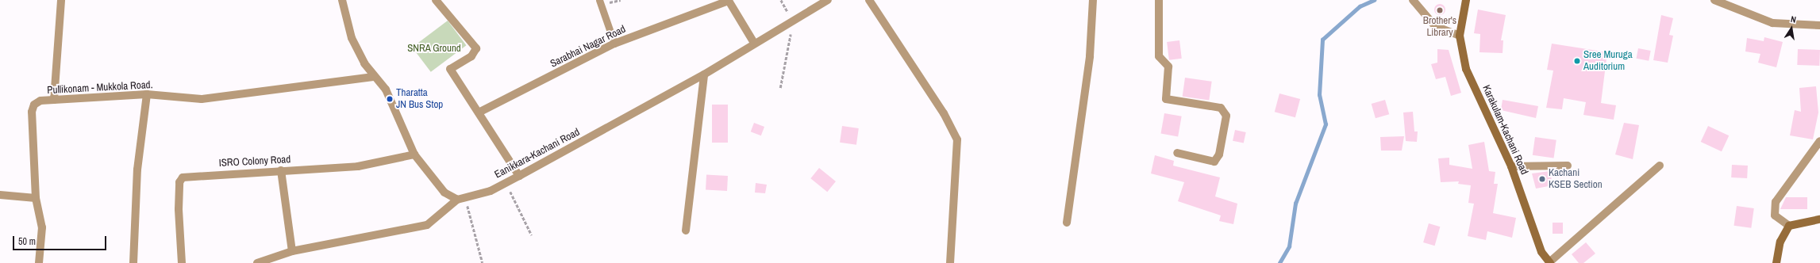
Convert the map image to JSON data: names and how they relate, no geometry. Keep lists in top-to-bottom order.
{
  "streets": {
    "main road": ["Karakulam-Kachani Road"],
    "street": [
      "Sarabhai Nagar Road",
      "Pullikonam - Mukkola Road.",
      "Eanikkara-Kachani Road",
      "ISRO Colony Road"
    ]
  },
  "crossings": [
    ["Sarabhai Nagar Road", "Eanikkara-Kachani Road"]
  ],
  "parks": ["SNRA Ground"],
  "places": [
    "Brother's Library",
    "Sree Muruga Auditorium",
    "Tharatta JN Bus Stop",
    "Kachani KSEB Section"
  ],
  "scale_bar": "50 m",
  "north": "top"
}
